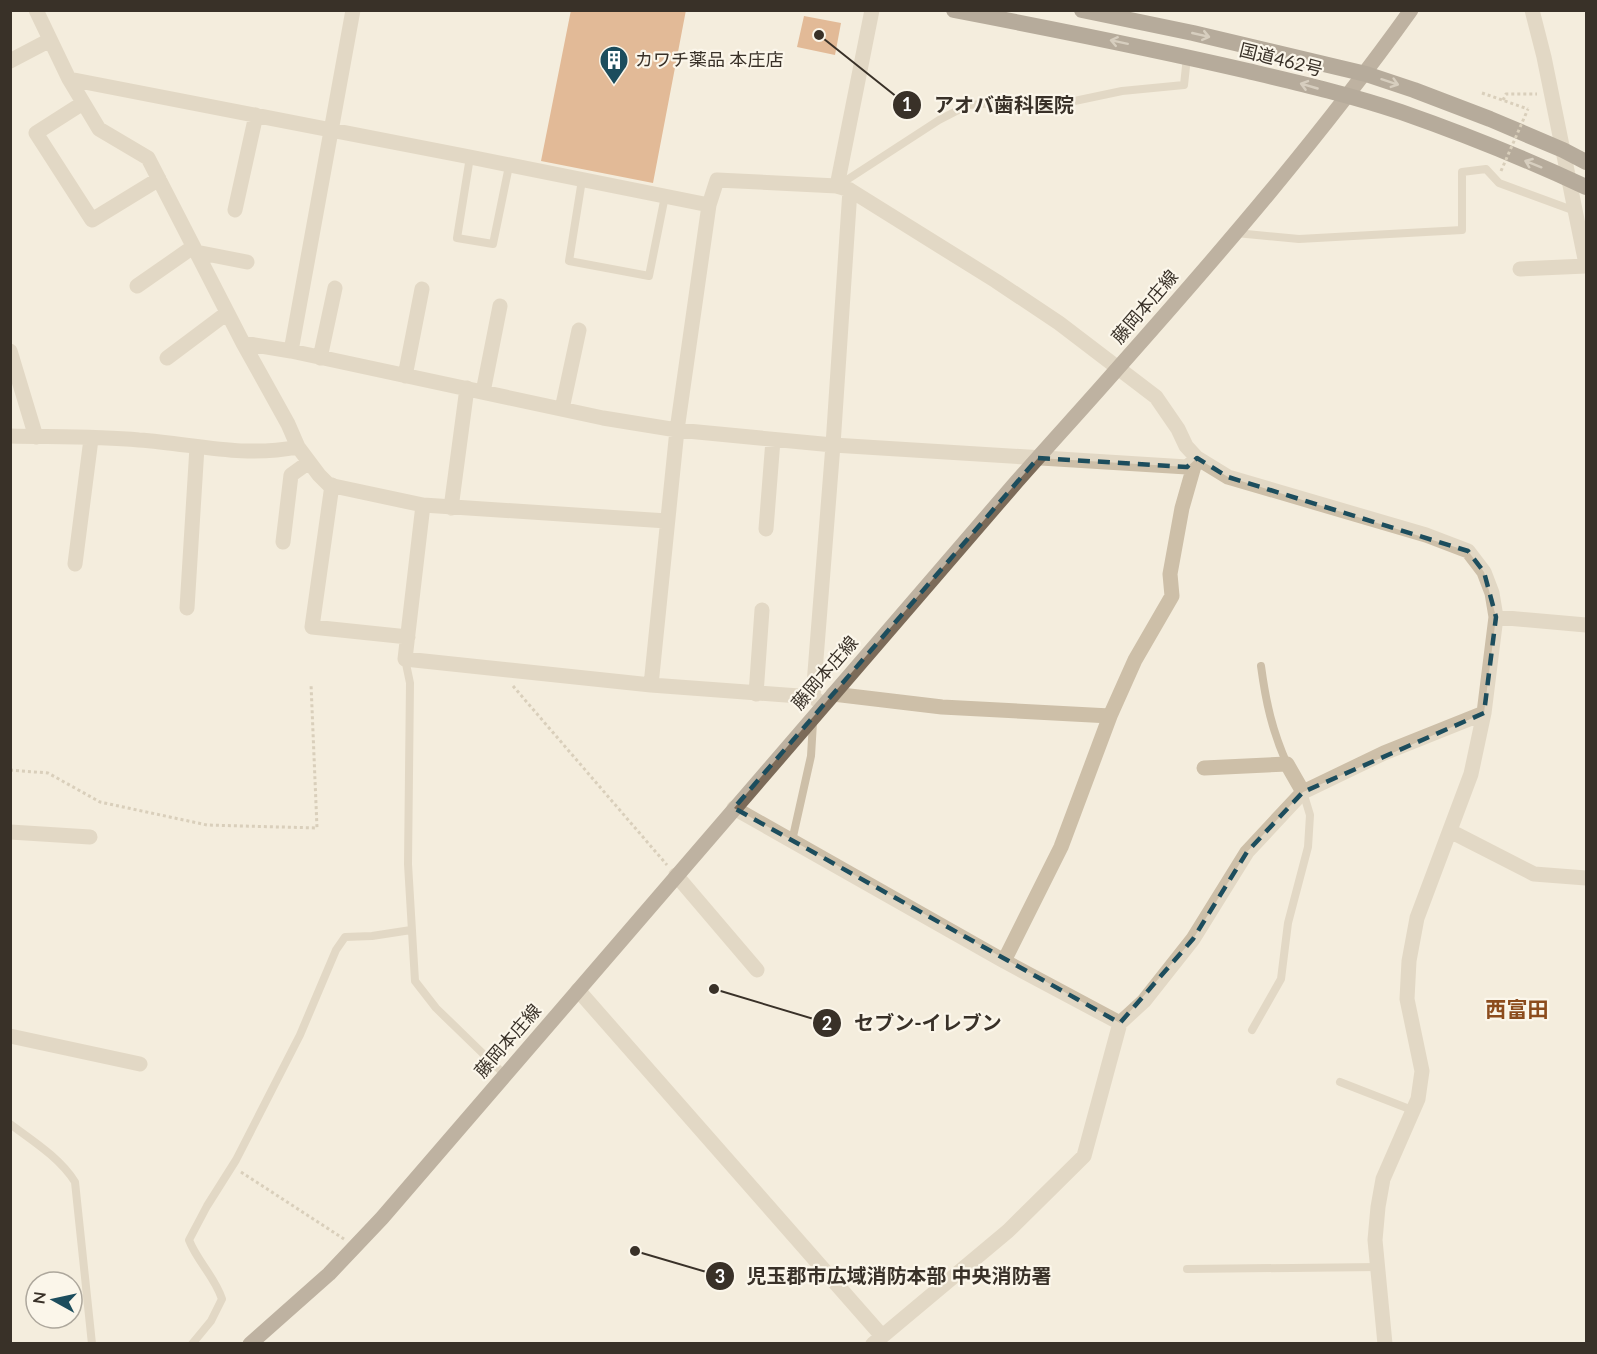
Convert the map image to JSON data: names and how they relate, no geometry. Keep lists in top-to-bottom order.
{
  "streets": {
    "highway": ["国道462号"],
    "main road": ["藤岡本庄線"]
  },
  "crossings": [
    ["国道462号", "藤岡本庄線"]
  ],
  "districts": ["西富田"],
  "places": {
    "other": ["アオバ歯科医院", "セブン-イレブン", "児玉郡市広域消防本部 中央消防署"],
    "building": ["カワチ薬品 本庄店"]
  },
  "north": "left"
}
